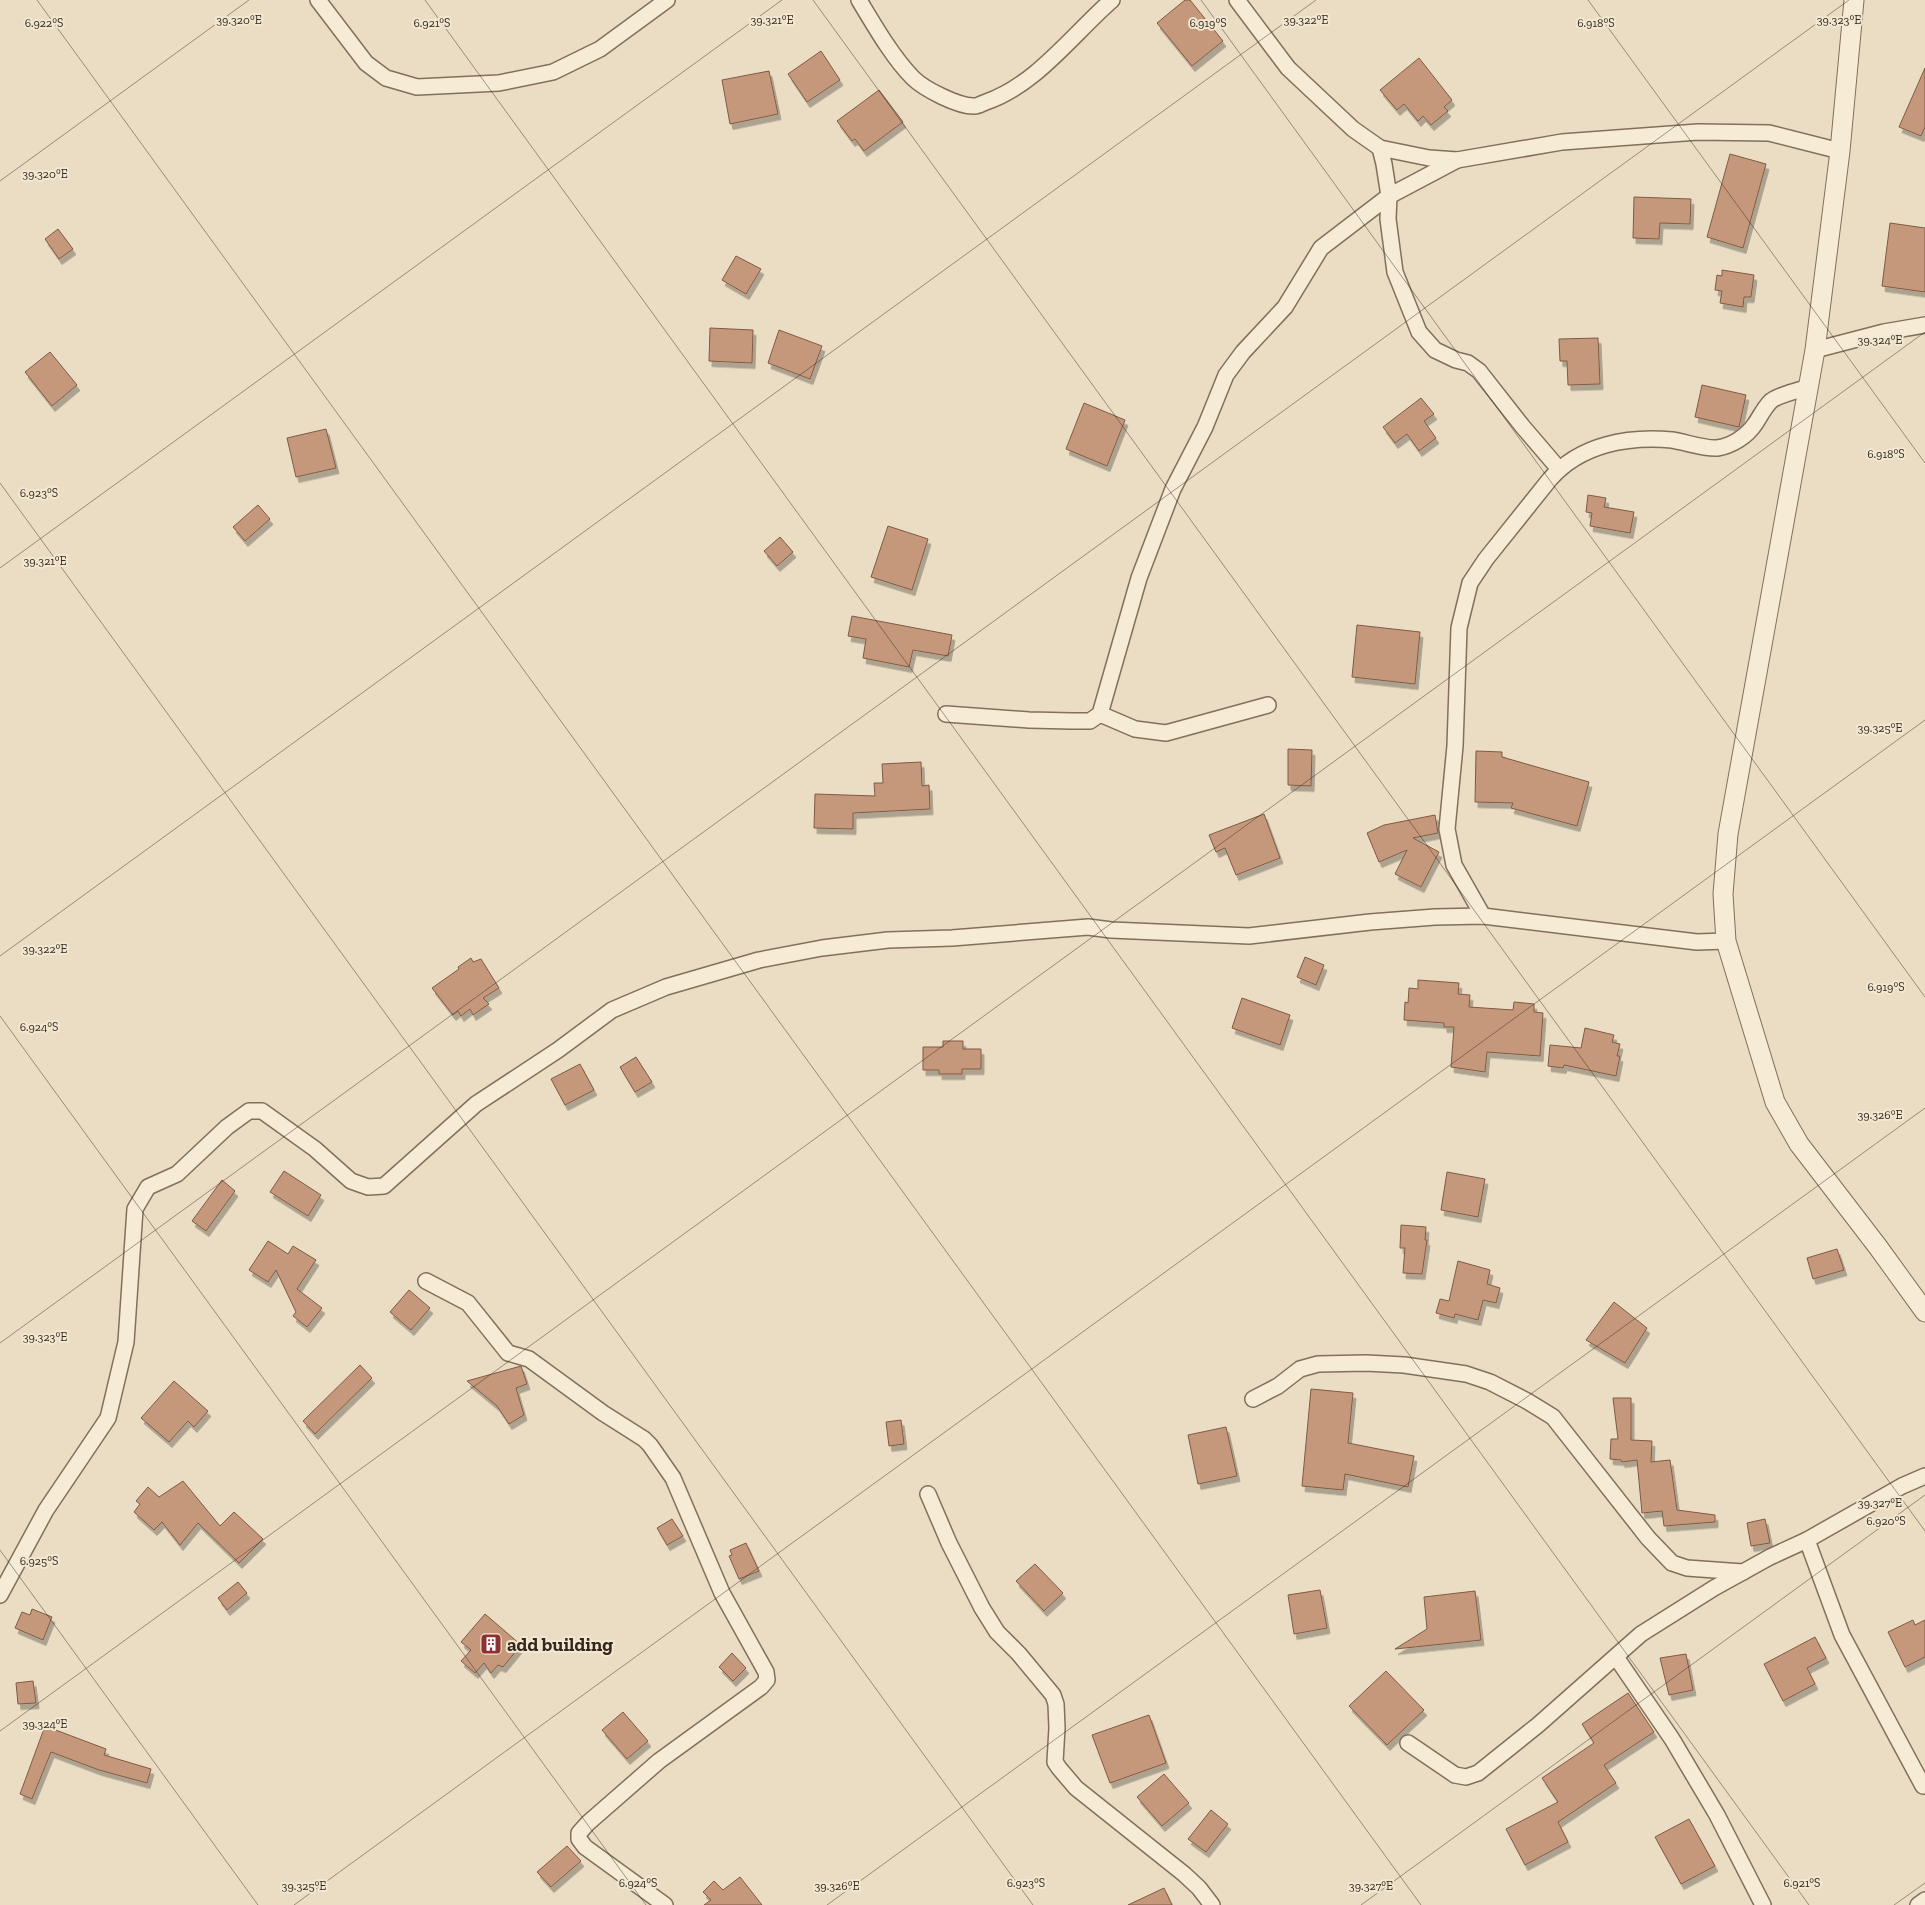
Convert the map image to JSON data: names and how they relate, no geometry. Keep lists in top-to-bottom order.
{
  "places": {
    "building": ["add building"]
  },
  "coordinates": [
    "39.320°E",
    "39.321°E",
    "39.322°E",
    "39.323°E",
    "6.921°S",
    "6.919°S",
    "6.922°S",
    "6.918°S",
    "39.324°E",
    "6.923°S",
    "39.325°E",
    "6.924°S",
    "39.326°E",
    "39.327°E",
    "6.920°S",
    "6.925°S"
  ]
}
